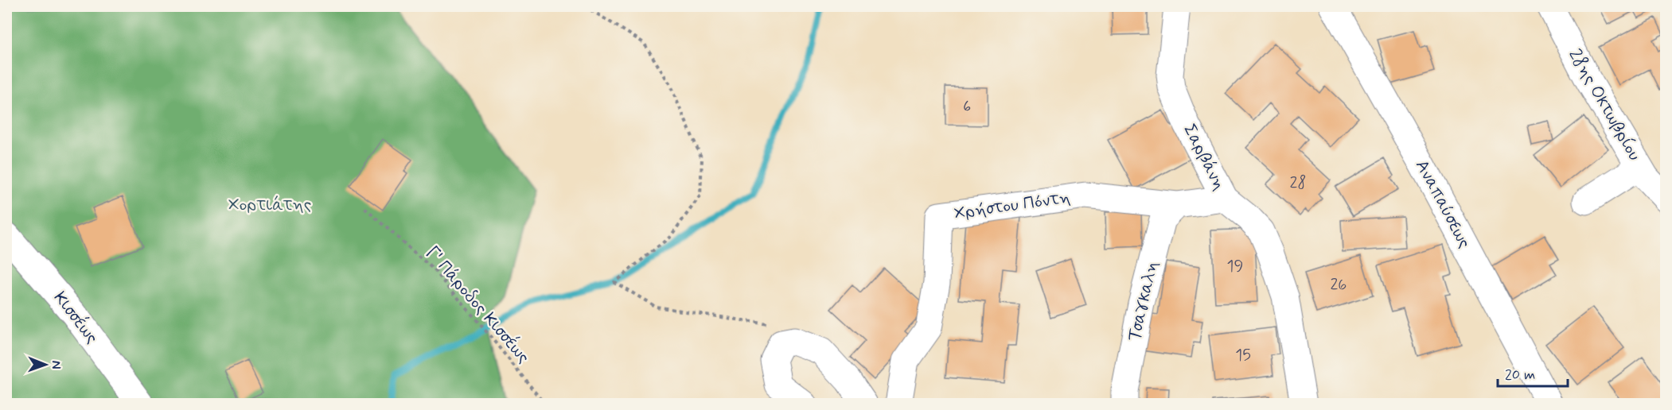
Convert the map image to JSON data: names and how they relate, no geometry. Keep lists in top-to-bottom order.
{
  "streets": {
    "street": [
      "28ης Οκτωβρίου",
      "Σαρβάνη",
      "Αναπαύσεως",
      "Χρήστου Πόντη",
      "Τσαγκαλη",
      "Κισσέως"
    ],
    "path": ["Γ' Πάροδος Κισσέως"]
  },
  "crossings": [
    ["Σαρβάνη", "Χρήστου Πόντη"],
    ["Χρήστου Πόντη", "Τσαγκαλη"]
  ],
  "parks": ["Χορτιάτης"],
  "house_numbers": [
    "6",
    "28",
    "19",
    "26",
    "15"
  ],
  "scale_bar": "20 m",
  "north": "right"
}
